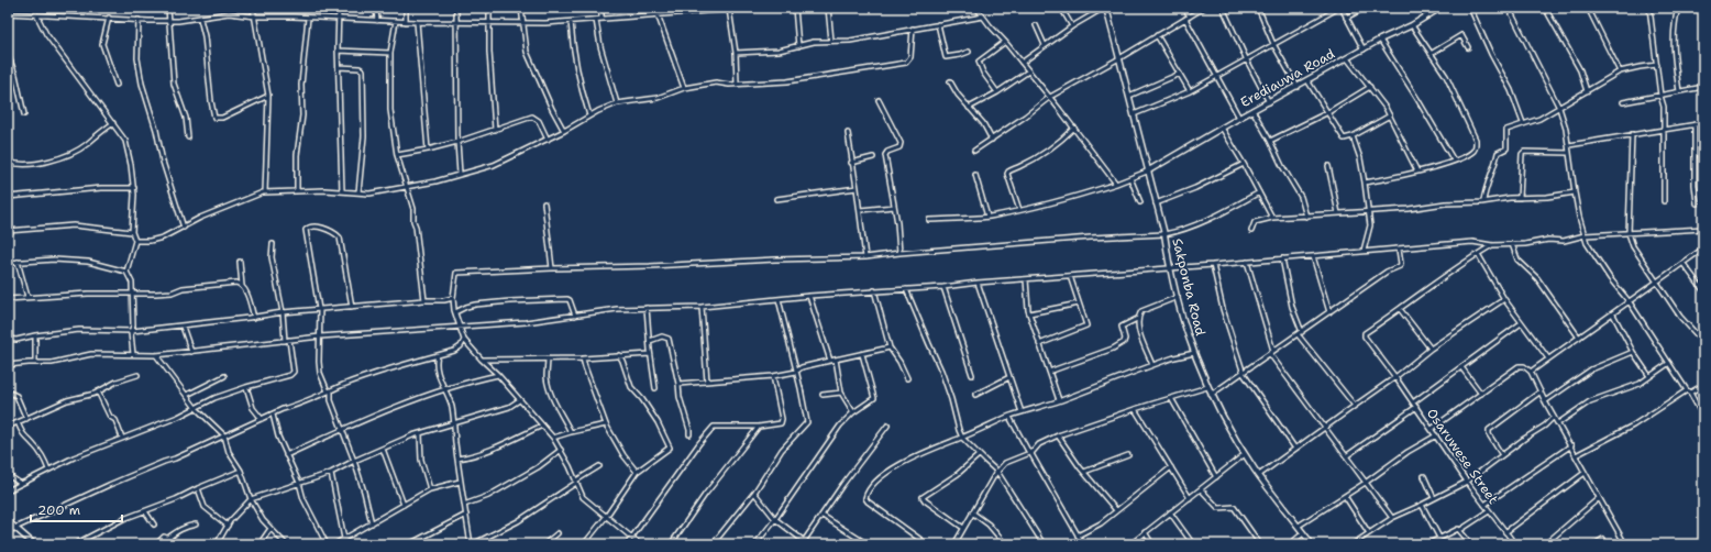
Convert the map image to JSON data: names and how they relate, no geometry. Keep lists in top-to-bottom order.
{
  "streets": {
    "main road": ["Erediauwa Road", "Sakponba Road"],
    "street": ["Osaruwese Street"]
  },
  "crossings": [
    ["Erediauwa Road", "Sakponba Road"]
  ],
  "scale_bar": "200 m"
}
